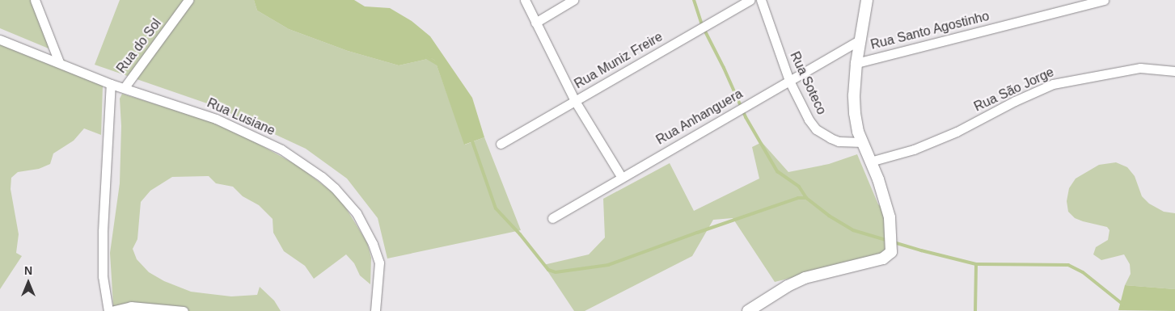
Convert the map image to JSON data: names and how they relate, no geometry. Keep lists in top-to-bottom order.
{
  "streets": {
    "street": [
      "Rua Santo Agostinho",
      "Rua do Sol",
      "Rua Muniz Freire",
      "Rua Soteco",
      "Rua São Jorge",
      "Rua Lusiane",
      "Rua Anhanguera"
    ]
  },
  "crossings": [
    ["Rua do Sol", "Rua Lusiane"],
    ["Rua Soteco", "Rua Anhanguera"]
  ],
  "north": "top"
}
